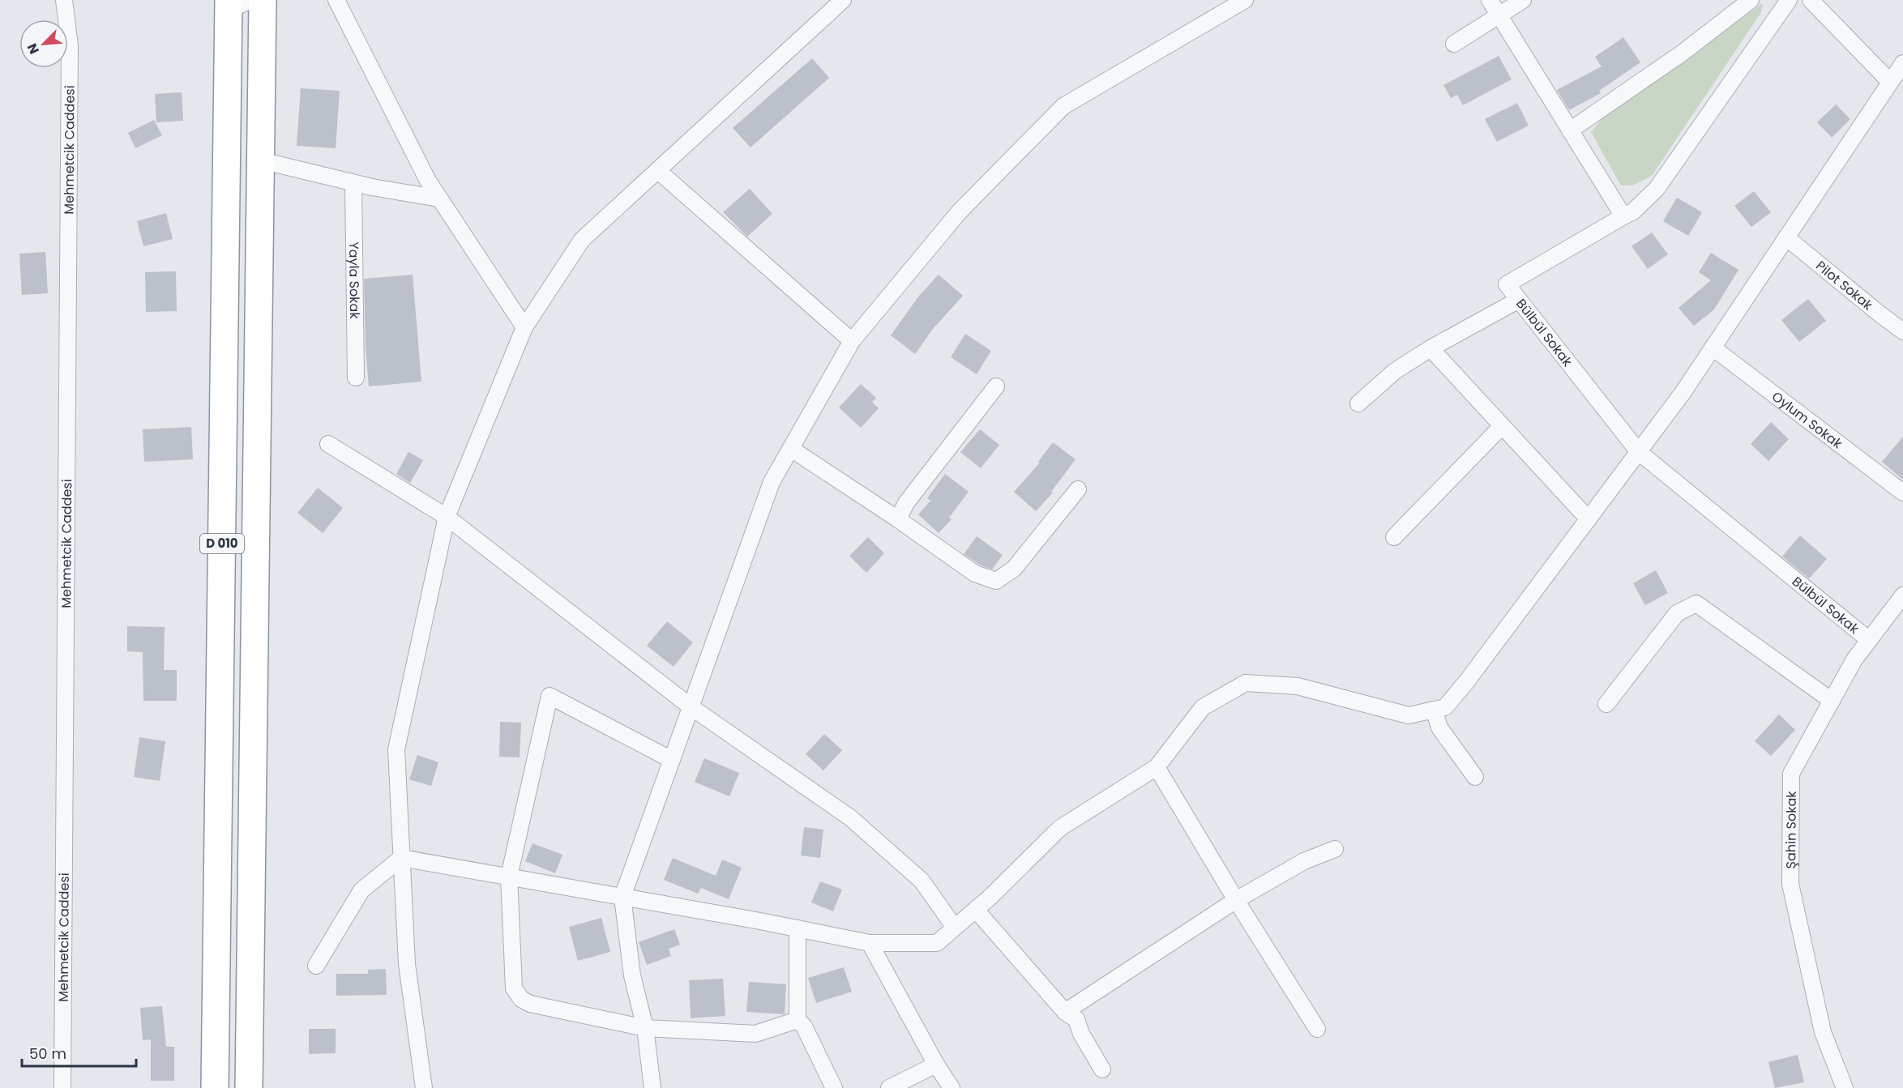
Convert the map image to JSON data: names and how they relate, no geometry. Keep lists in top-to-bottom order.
{
  "streets": {
    "highway": ["D 010"],
    "street": [
      "Mehmetcik Caddesi",
      "Yayla Sokak",
      "Pilot Sokak",
      "Bülbül Sokak",
      "Oylum Sokak",
      "Şahin Sokak"
    ]
  },
  "crossings": [
    ["Bülbül Sokak", "Şahin Sokak"]
  ],
  "scale_bar": "50 m",
  "north": "bottom left"
}
